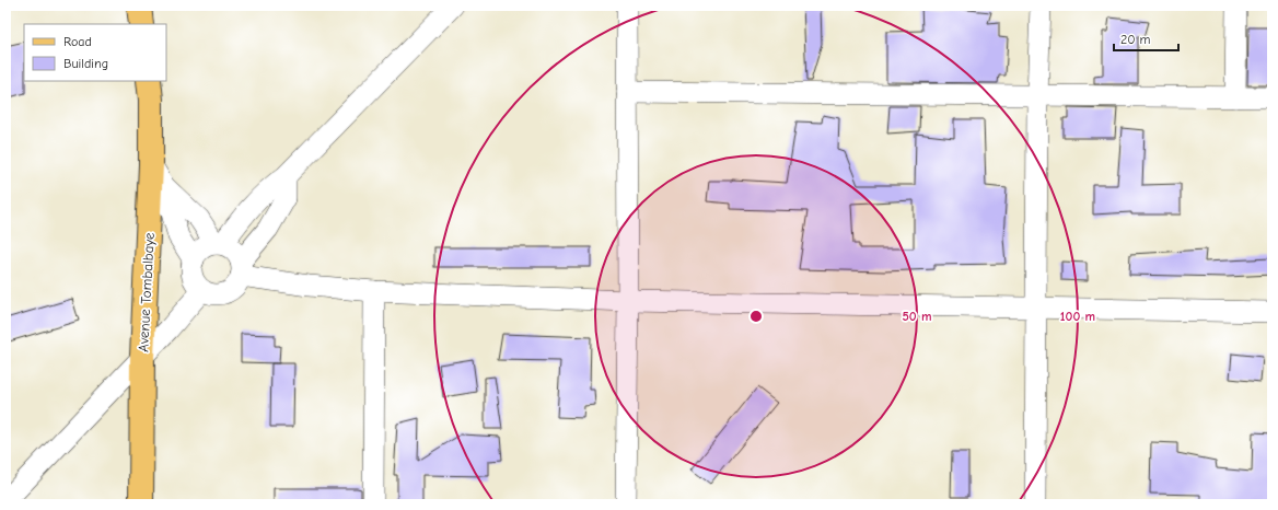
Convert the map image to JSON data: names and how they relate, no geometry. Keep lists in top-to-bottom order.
{
  "streets": {
    "main road": ["Avenue Tombalbaye"]
  },
  "legend": ["Road", "Building"],
  "scale_bar": "20 m",
  "rings": ["50 m", "100 m"]
}
